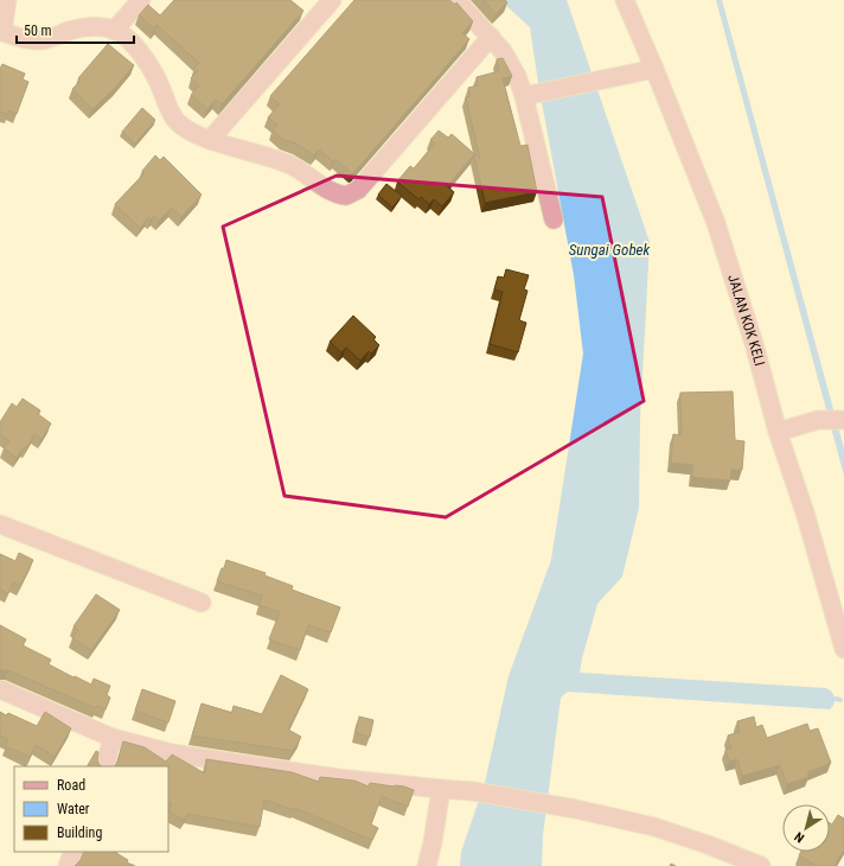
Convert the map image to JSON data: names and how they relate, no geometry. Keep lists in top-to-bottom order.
{
  "streets": {
    "street": ["JALAN KOK KELI"]
  },
  "water": ["Sungai Gobek"],
  "legend": ["Road", "Water", "Building"],
  "scale_bar": "50 m",
  "north": "bottom left"
}
